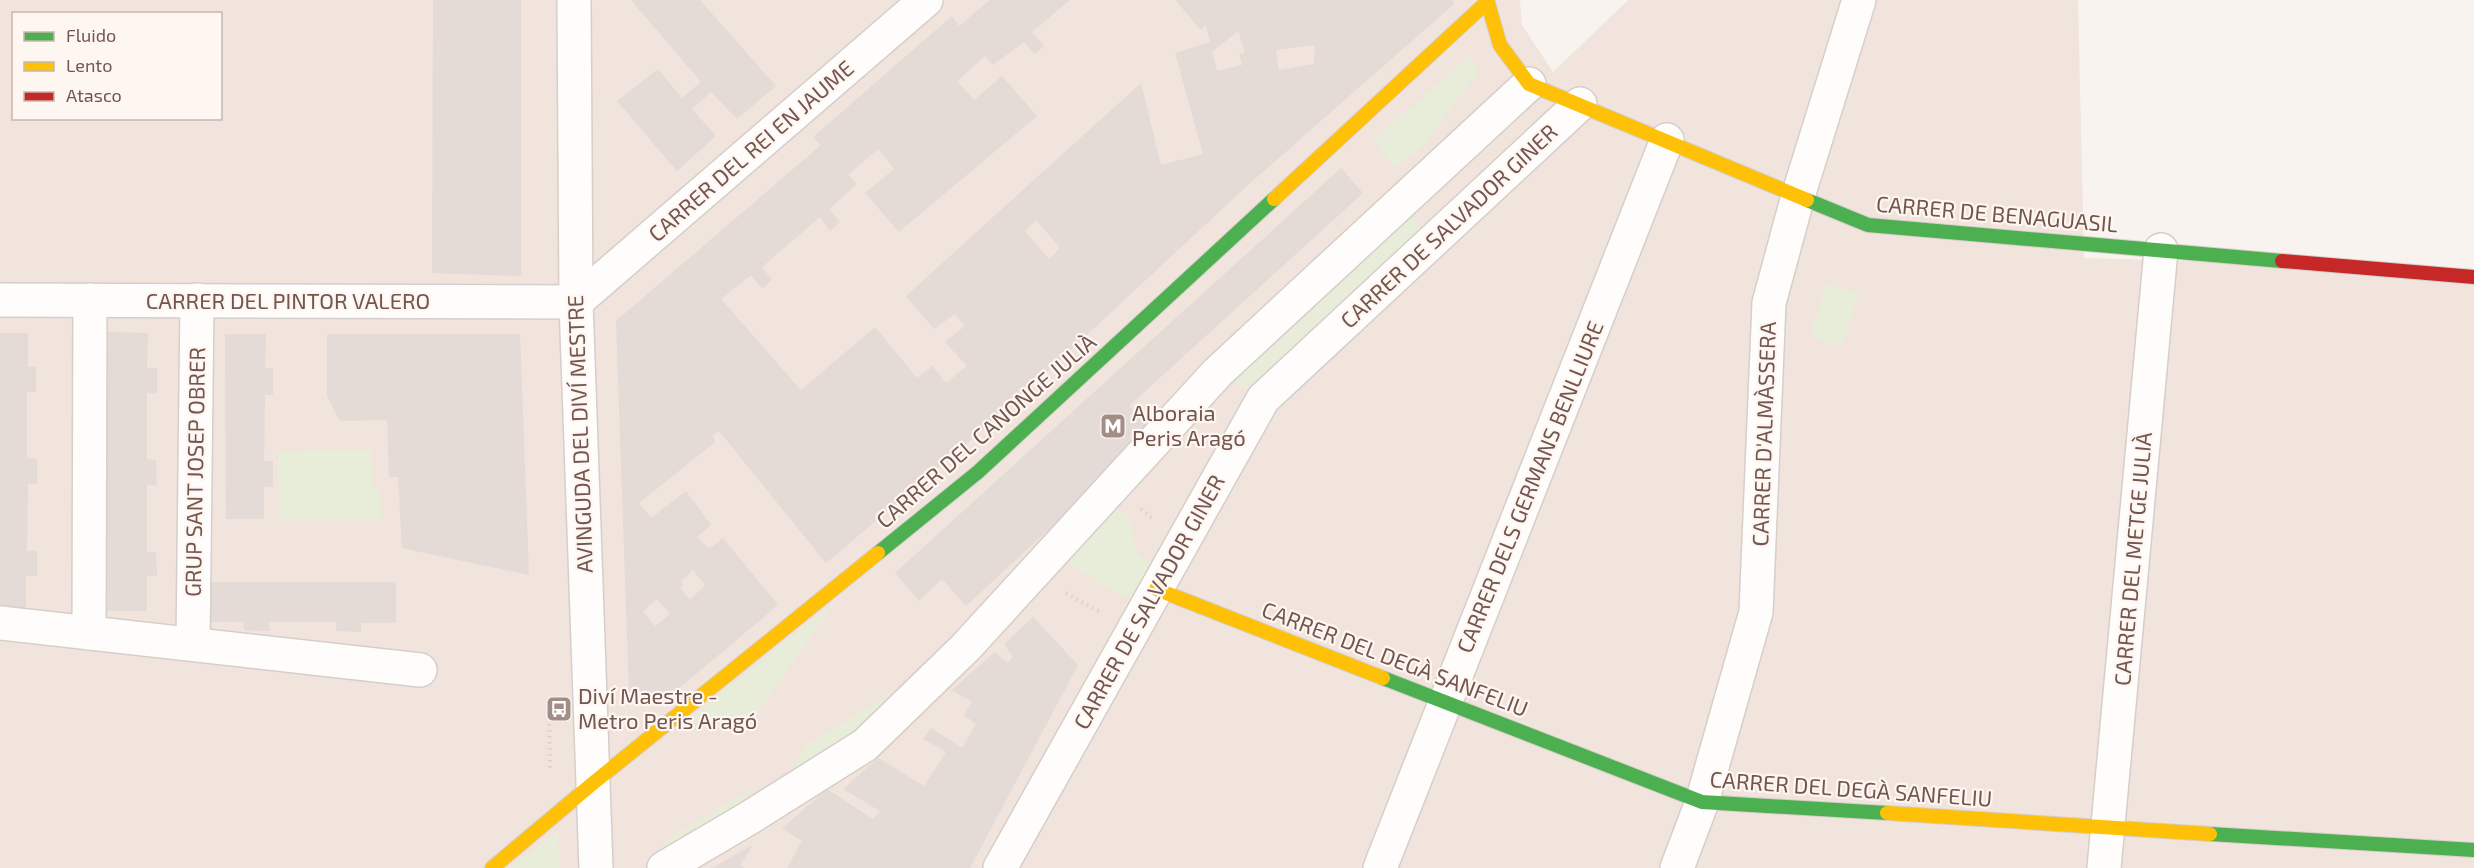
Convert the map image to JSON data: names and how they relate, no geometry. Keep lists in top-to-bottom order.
{
  "streets": {
    "street": [
      "CARRER DEL REI EN JAUME",
      "CARRER DE BENAGUASIL",
      "CARRER DE SALVADOR GINER",
      "CARRER DEL PINTOR VALERO",
      "CARRER DEL CANONGE JULIÀ",
      "AVINGUDA DEL DIVÍ MESTRE",
      "CARRER D'ALMÀSSERA",
      "GRUP SANT JOSEP OBRER",
      "CARRER DELS GERMANS BENLLIURE",
      "CARRER DEL METGE JULIÀ",
      "CARRER DEL DEGÀ SANFELIU"
    ]
  },
  "crossings": [
    ["CARRER DEL REI EN JAUME", "CARRER DEL PINTOR VALERO"],
    ["CARRER DEL REI EN JAUME", "AVINGUDA DEL DIVÍ MESTRE"],
    ["CARRER DE BENAGUASIL", "CARRER DE SALVADOR GINER"],
    ["CARRER DE BENAGUASIL", "CARRER D'ALMÀSSERA"],
    ["CARRER DE BENAGUASIL", "CARRER DELS GERMANS BENLLIURE"],
    ["CARRER DE BENAGUASIL", "CARRER DEL METGE JULIÀ"],
    ["CARRER DE SALVADOR GINER", "CARRER DEL DEGÀ SANFELIU"],
    ["CARRER DEL PINTOR VALERO", "AVINGUDA DEL DIVÍ MESTRE"],
    ["CARRER DEL PINTOR VALERO", "GRUP SANT JOSEP OBRER"],
    ["CARRER DEL CANONGE JULIÀ", "AVINGUDA DEL DIVÍ MESTRE"],
    ["CARRER D'ALMÀSSERA", "CARRER DEL DEGÀ SANFELIU"],
    ["CARRER DELS GERMANS BENLLIURE", "CARRER DEL DEGÀ SANFELIU"],
    ["CARRER DEL METGE JULIÀ", "CARRER DEL DEGÀ SANFELIU"]
  ],
  "places": {
    "metro station": ["Alboraia Peris Aragó"],
    "bus stop": ["Diví Maestre - Metro Peris Aragó"]
  },
  "legend": ["Fluido", "Lento", "Atasco"]
}
